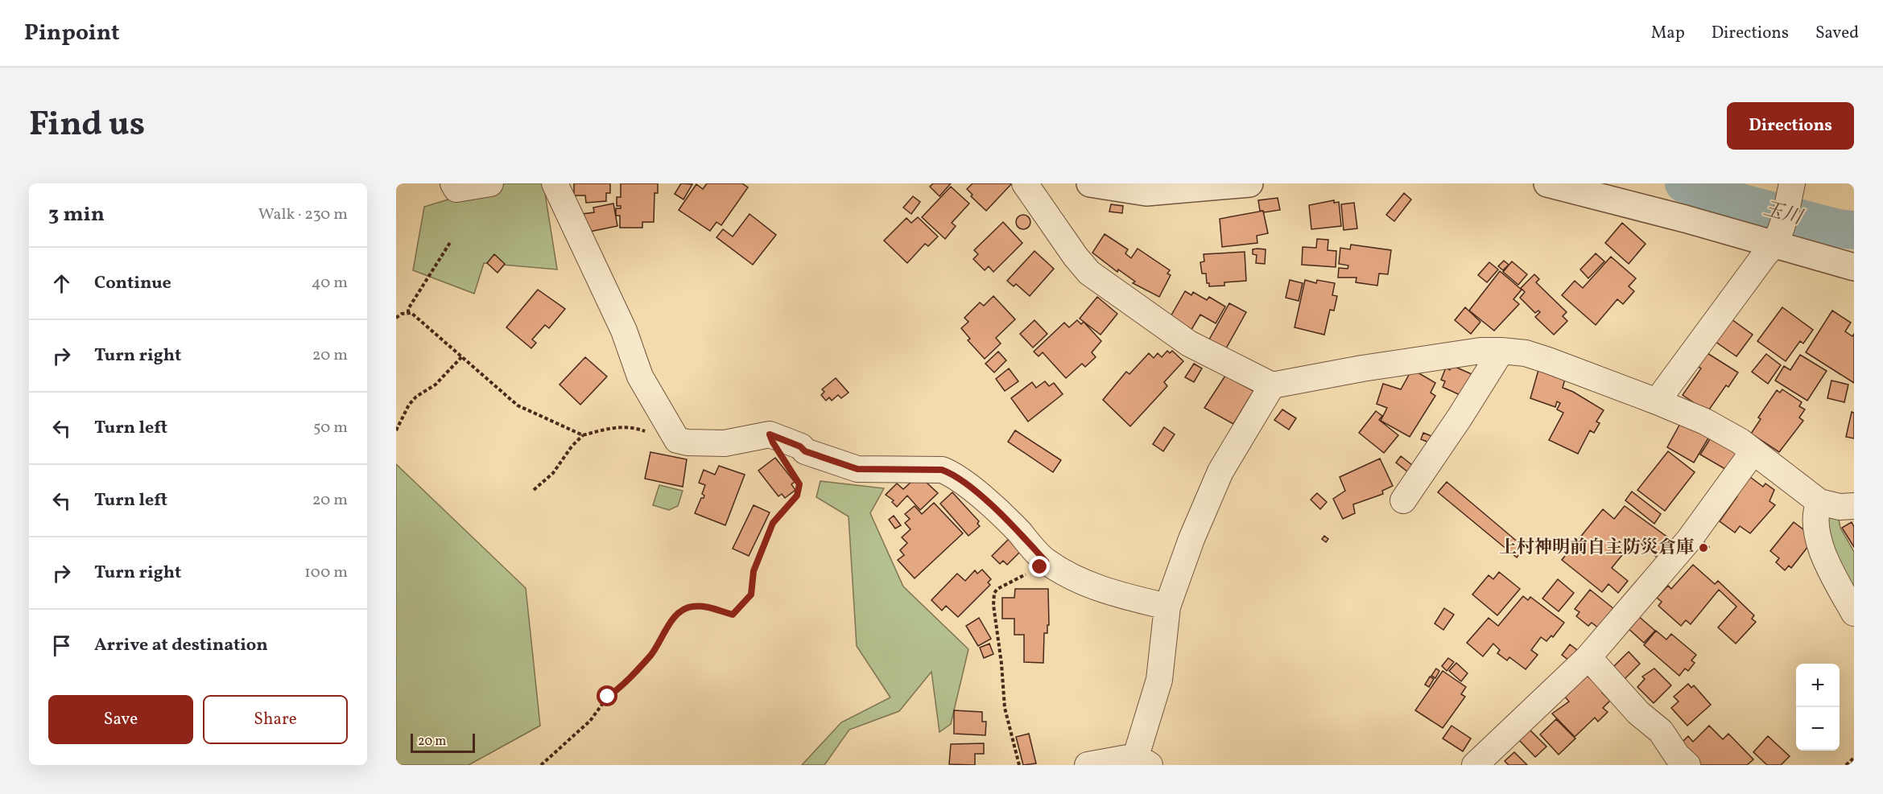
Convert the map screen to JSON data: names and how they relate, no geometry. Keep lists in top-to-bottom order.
{
  "water": ["玉川"],
  "places": ["上村神明前自主防災倉庫"],
  "scale_bar": "20 m",
  "page": {
    "header": "Pinpoint",
    "nav": ["Map", "Directions", "Saved"],
    "title": "Find us",
    "buttons": [
      "Directions",
      ["Save", "Share"]
    ],
    "heading": ["3 min", "Walk · 230 m"],
    "list": [
      ["Continue", "40 m"],
      ["Turn right", "20 m"],
      ["Turn left", "50 m"],
      ["Turn left", "20 m"],
      ["Turn right", "100 m"],
      "Arrive at destination"
    ],
    "map_buttons": ["+", "−"],
    "scale": "20 m"
  }
}
